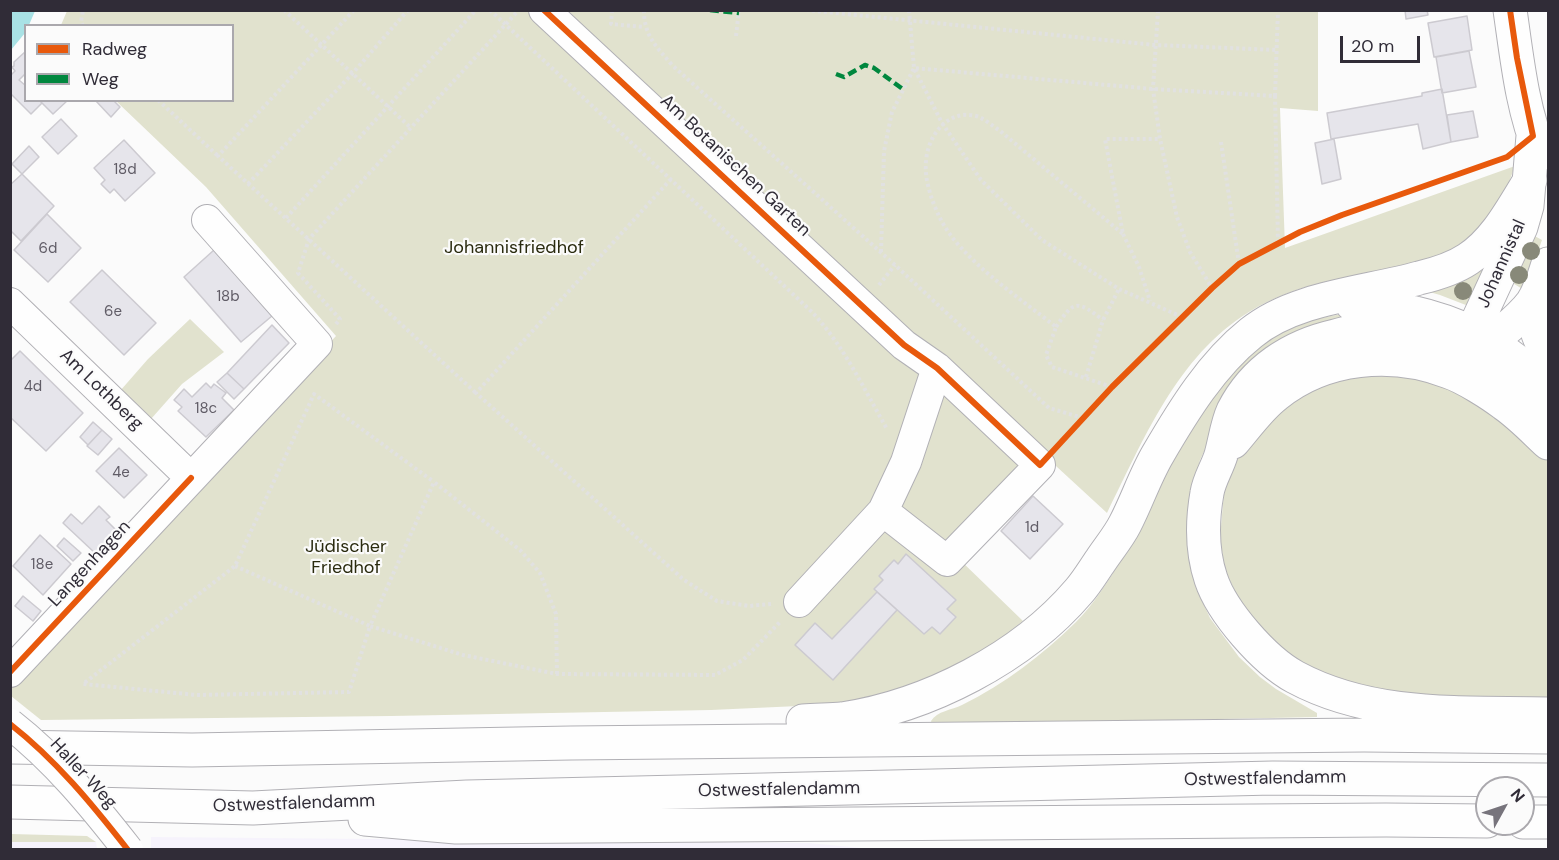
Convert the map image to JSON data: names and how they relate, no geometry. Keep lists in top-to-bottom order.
{
  "streets": {
    "main road": ["Johannistal", "Ostwestfalendamm"],
    "street": [
      "Am Botanischen Garten",
      "Am Lothberg",
      "Langenhagen",
      "Haller Weg"
    ]
  },
  "crossings": [
    ["Am Lothberg", "Langenhagen"]
  ],
  "parks": ["Johannisfriedhof", "Jüdischer Friedhof"],
  "house_numbers": [
    "18d",
    "6d",
    "18b",
    "6e",
    "4d",
    "18c",
    "4e",
    "1d",
    "18e"
  ],
  "legend": ["Radweg", "Weg"],
  "scale_bar": "20 m",
  "north": "top right"
}
